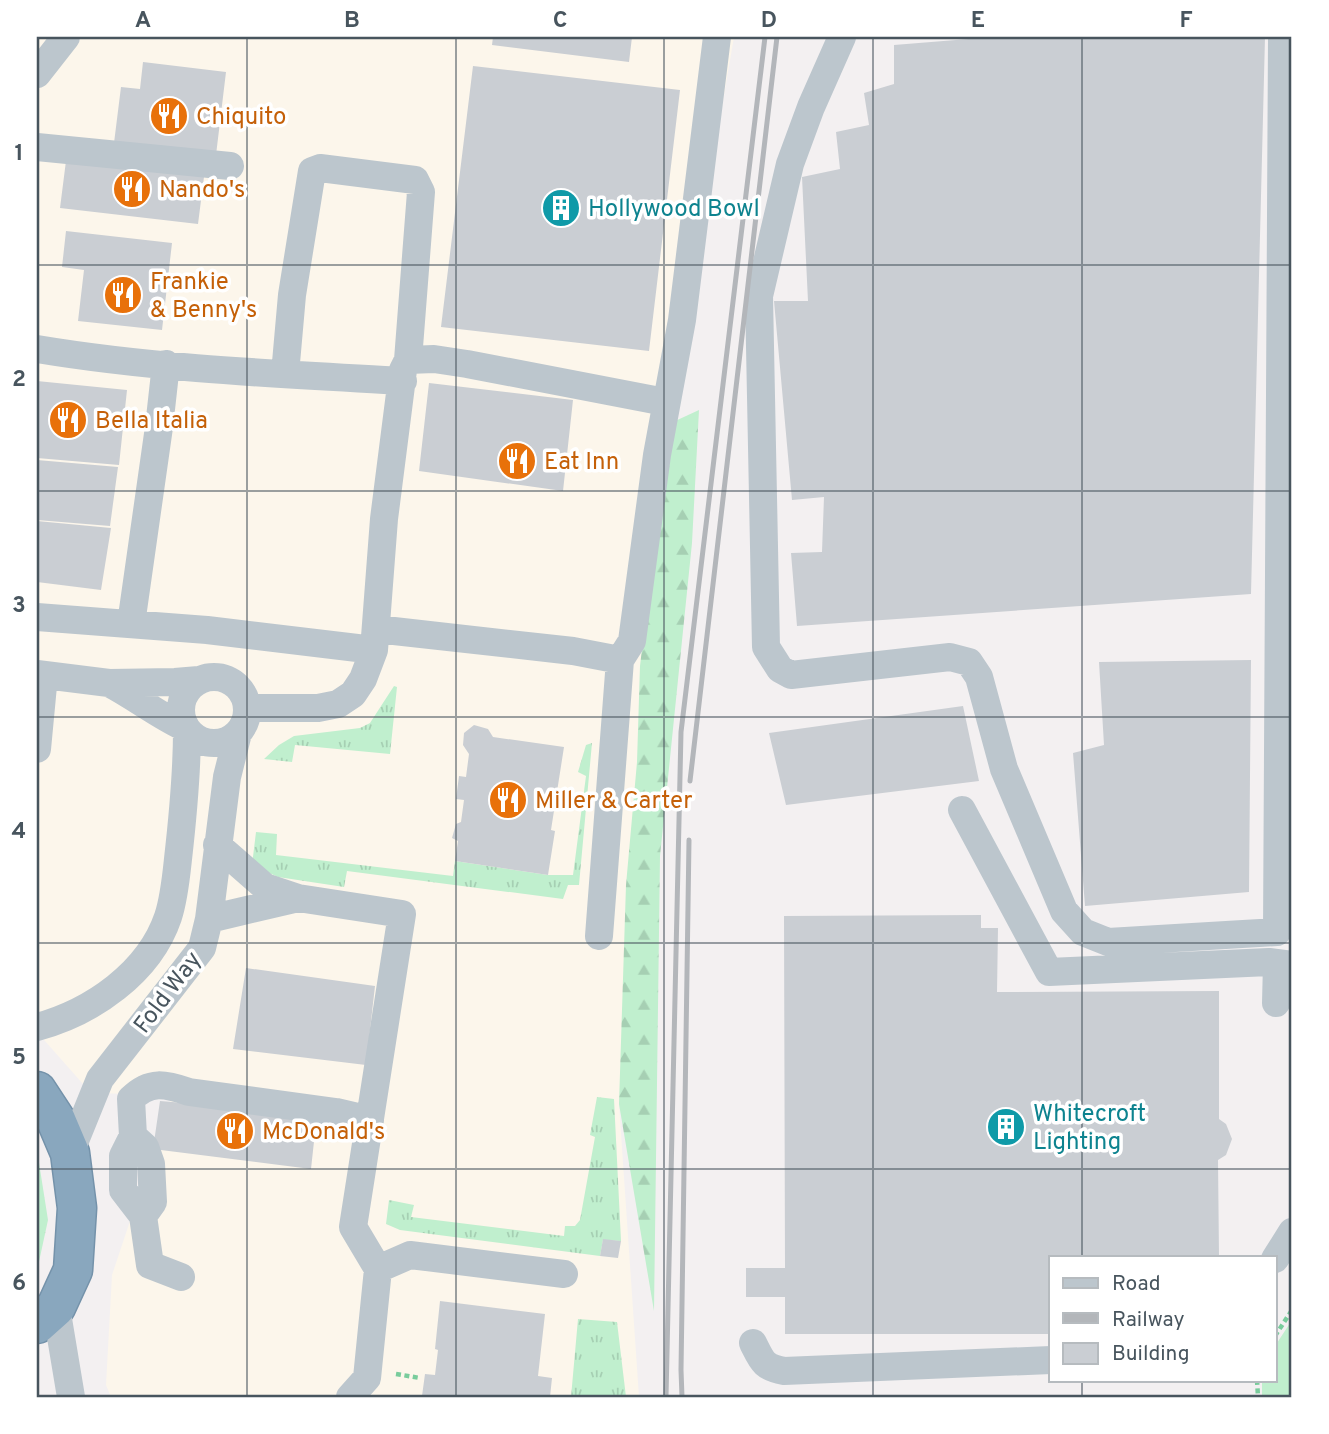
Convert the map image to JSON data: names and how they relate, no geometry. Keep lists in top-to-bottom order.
{
  "streets": {
    "street": ["Fold Way"]
  },
  "places": {
    "restaurant": [
      "Chiquito",
      "Nando's",
      "Frankie & Benny's",
      "Bella Italia",
      "Eat Inn",
      "Miller & Carter",
      "McDonald's"
    ],
    "building": ["Hollywood Bowl", "Whitecroft Lighting"]
  },
  "legend": ["Road", "Railway", "Building"],
  "grid": {
    "columns": [
      "A",
      "B",
      "C",
      "D",
      "E",
      "F"
    ],
    "rows": [
      "1",
      "2",
      "3",
      "4",
      "5",
      "6"
    ]
  }
}
